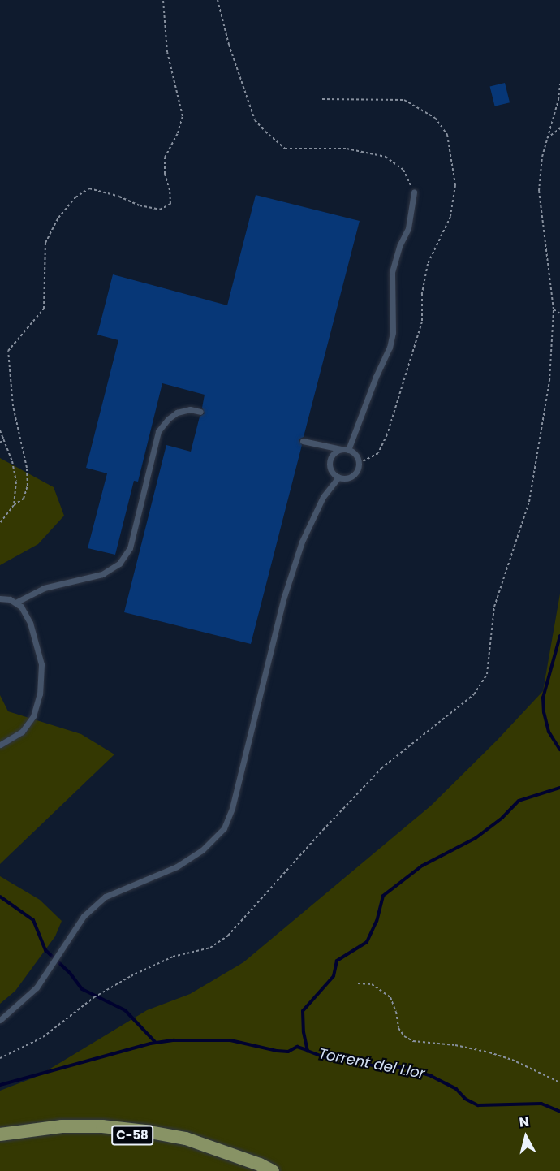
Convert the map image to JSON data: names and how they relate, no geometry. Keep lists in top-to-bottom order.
{
  "streets": {
    "main road": ["C-58"]
  },
  "water": ["Torrent del Llor"],
  "north": "top"
}
